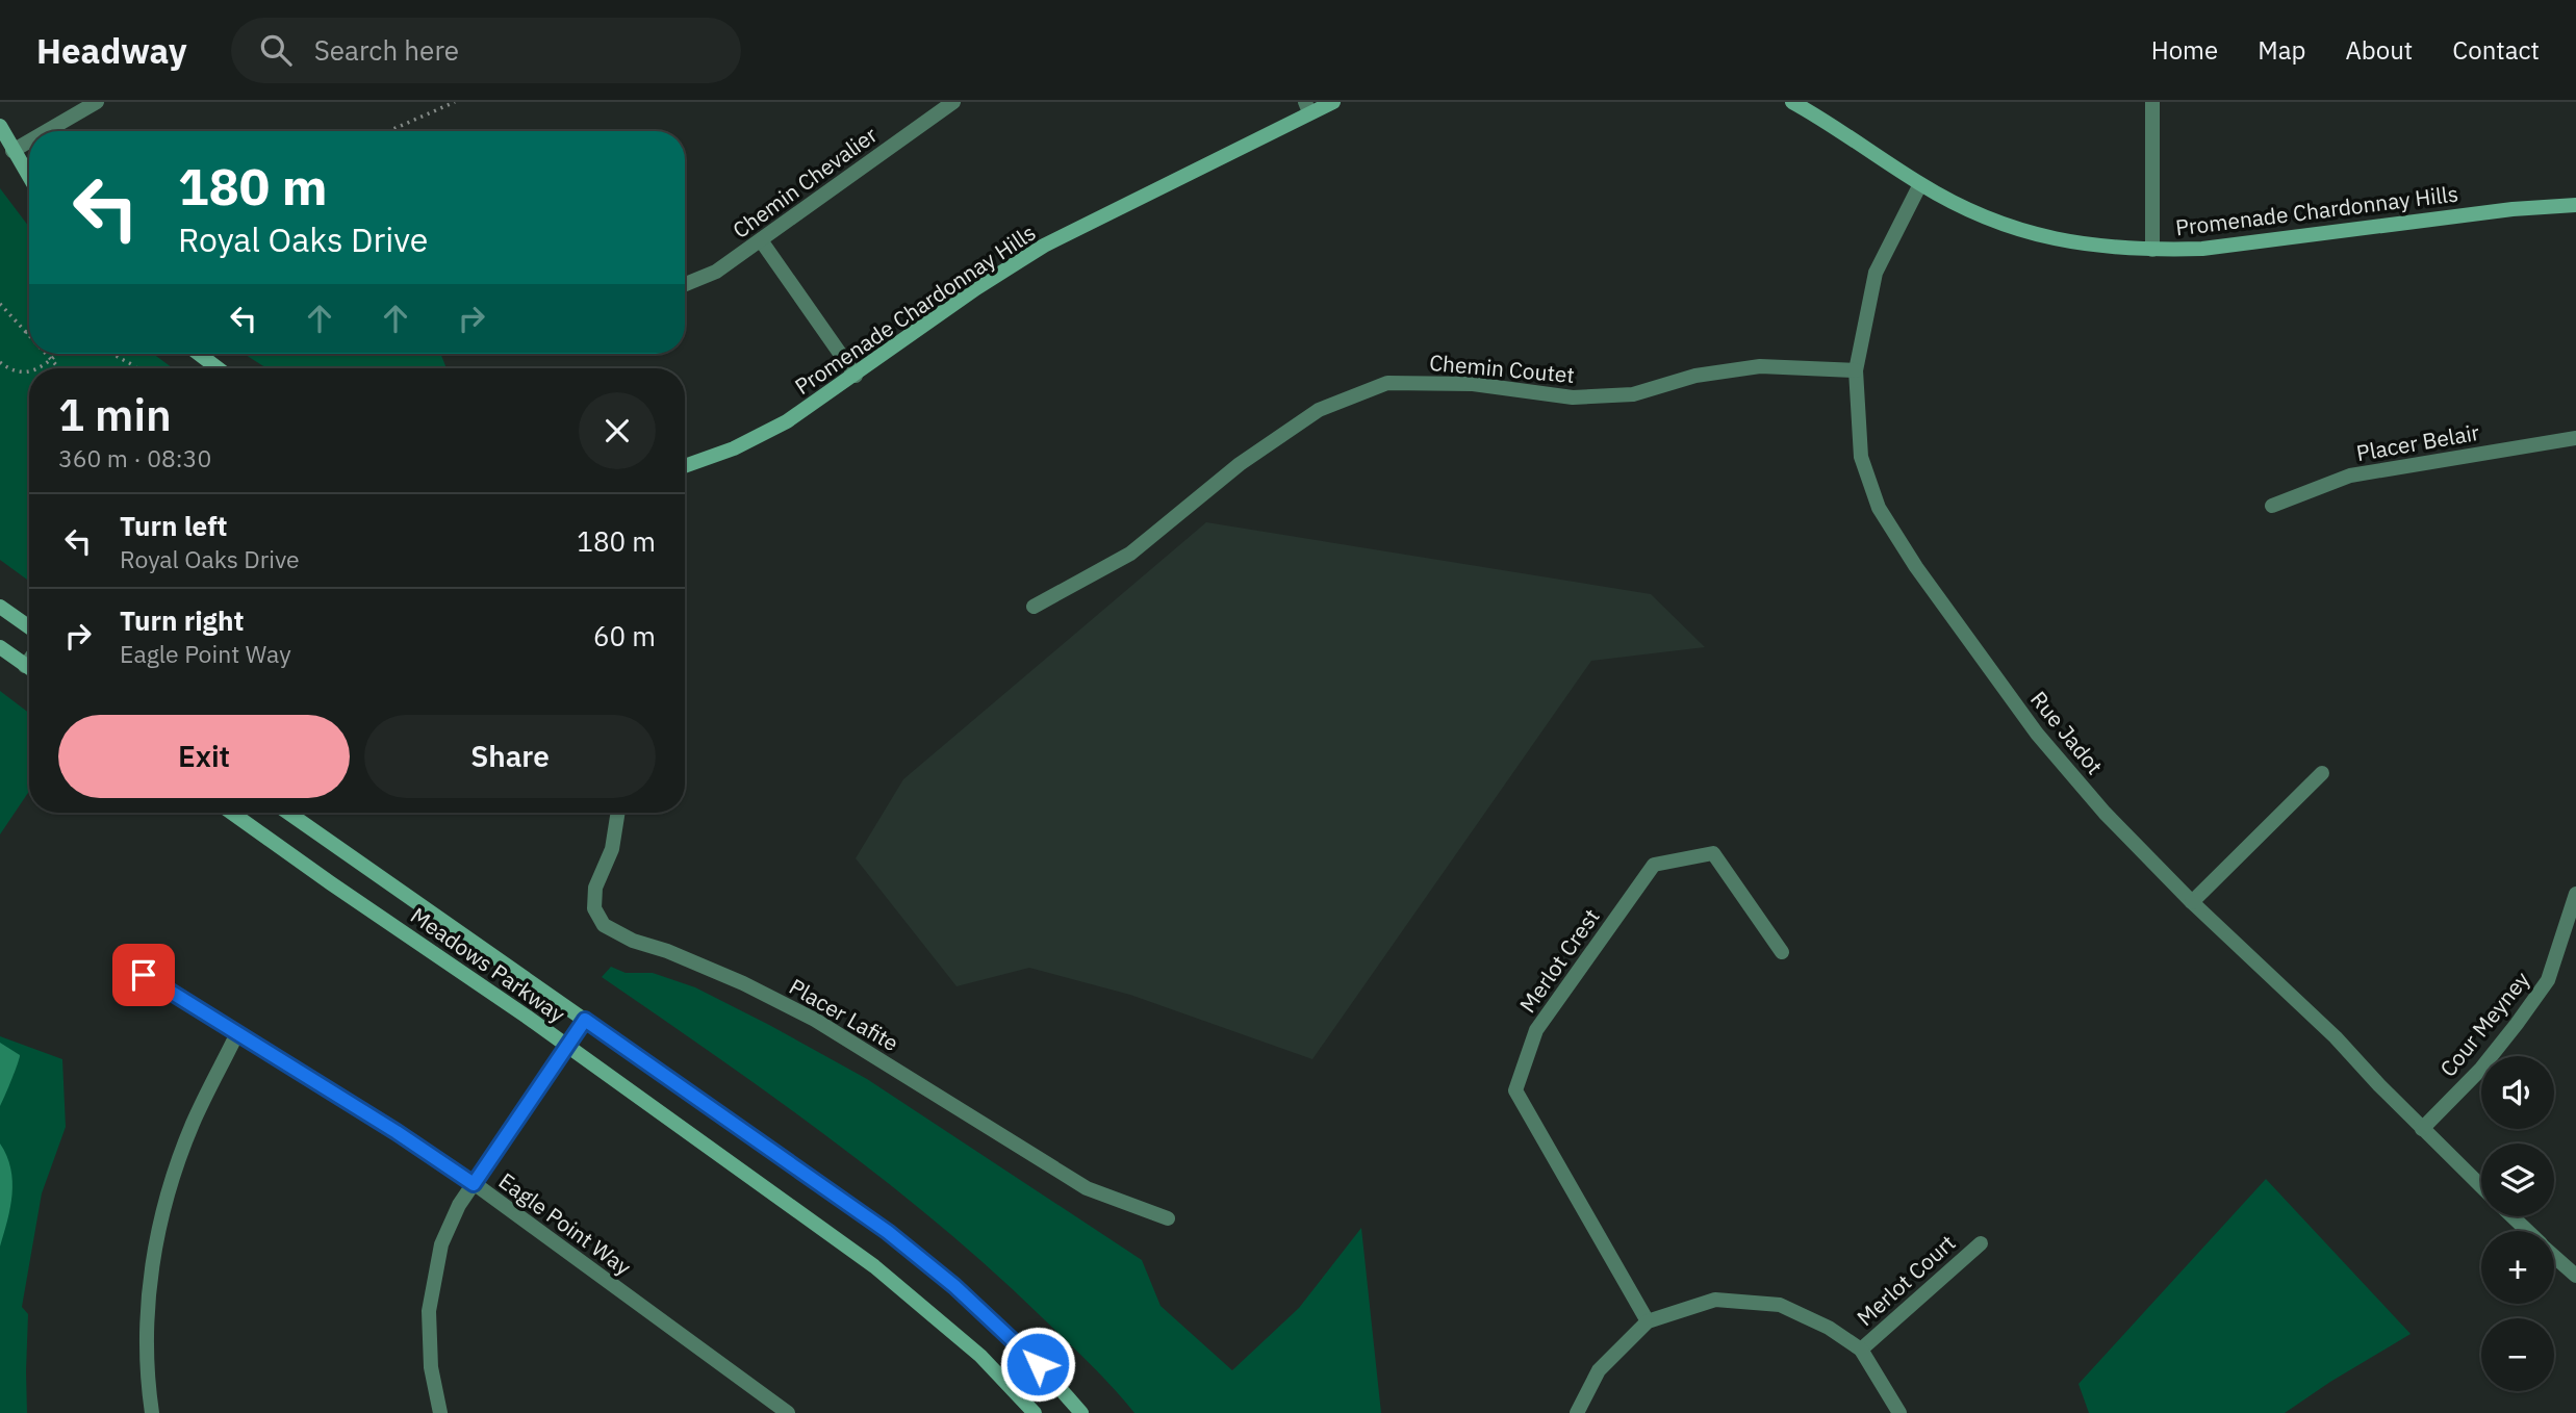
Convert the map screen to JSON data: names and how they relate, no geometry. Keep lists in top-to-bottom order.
{
  "streets": {
    "main road": ["Promenade Chardonnay Hills", "Meadows Parkway"],
    "street": [
      "Chemin Chevalier",
      "Chemin Coutet",
      "Placer Belair",
      "Rue Jadot",
      "Merlot Crest",
      "Placer Lafite",
      "Cour Meyney",
      "Eagle Point Way",
      "Merlot Court"
    ]
  },
  "crossings": [
    ["Promenade Chardonnay Hills", "Rue Jadot"],
    ["Chemin Coutet", "Rue Jadot"],
    ["Rue Jadot", "Cour Meyney"]
  ],
  "page": {
    "header": "Headway",
    "search": "Search here",
    "nav": [
      "Home",
      "Map",
      "About",
      "Contact"
    ],
    "turn": ["180 m", "Royal Oaks Drive"],
    "heading": ["1 min", "360 m · 08:30"],
    "list": [
      {
        "name": "Turn left",
        "note": "Royal Oaks Drive",
        "value": "180 m"
      },
      {
        "name": "Turn right",
        "note": "Eagle Point Way",
        "value": "60 m"
      }
    ],
    "buttons": ["Exit", "Share"],
    "map_buttons": ["+", "−"]
  }
}
